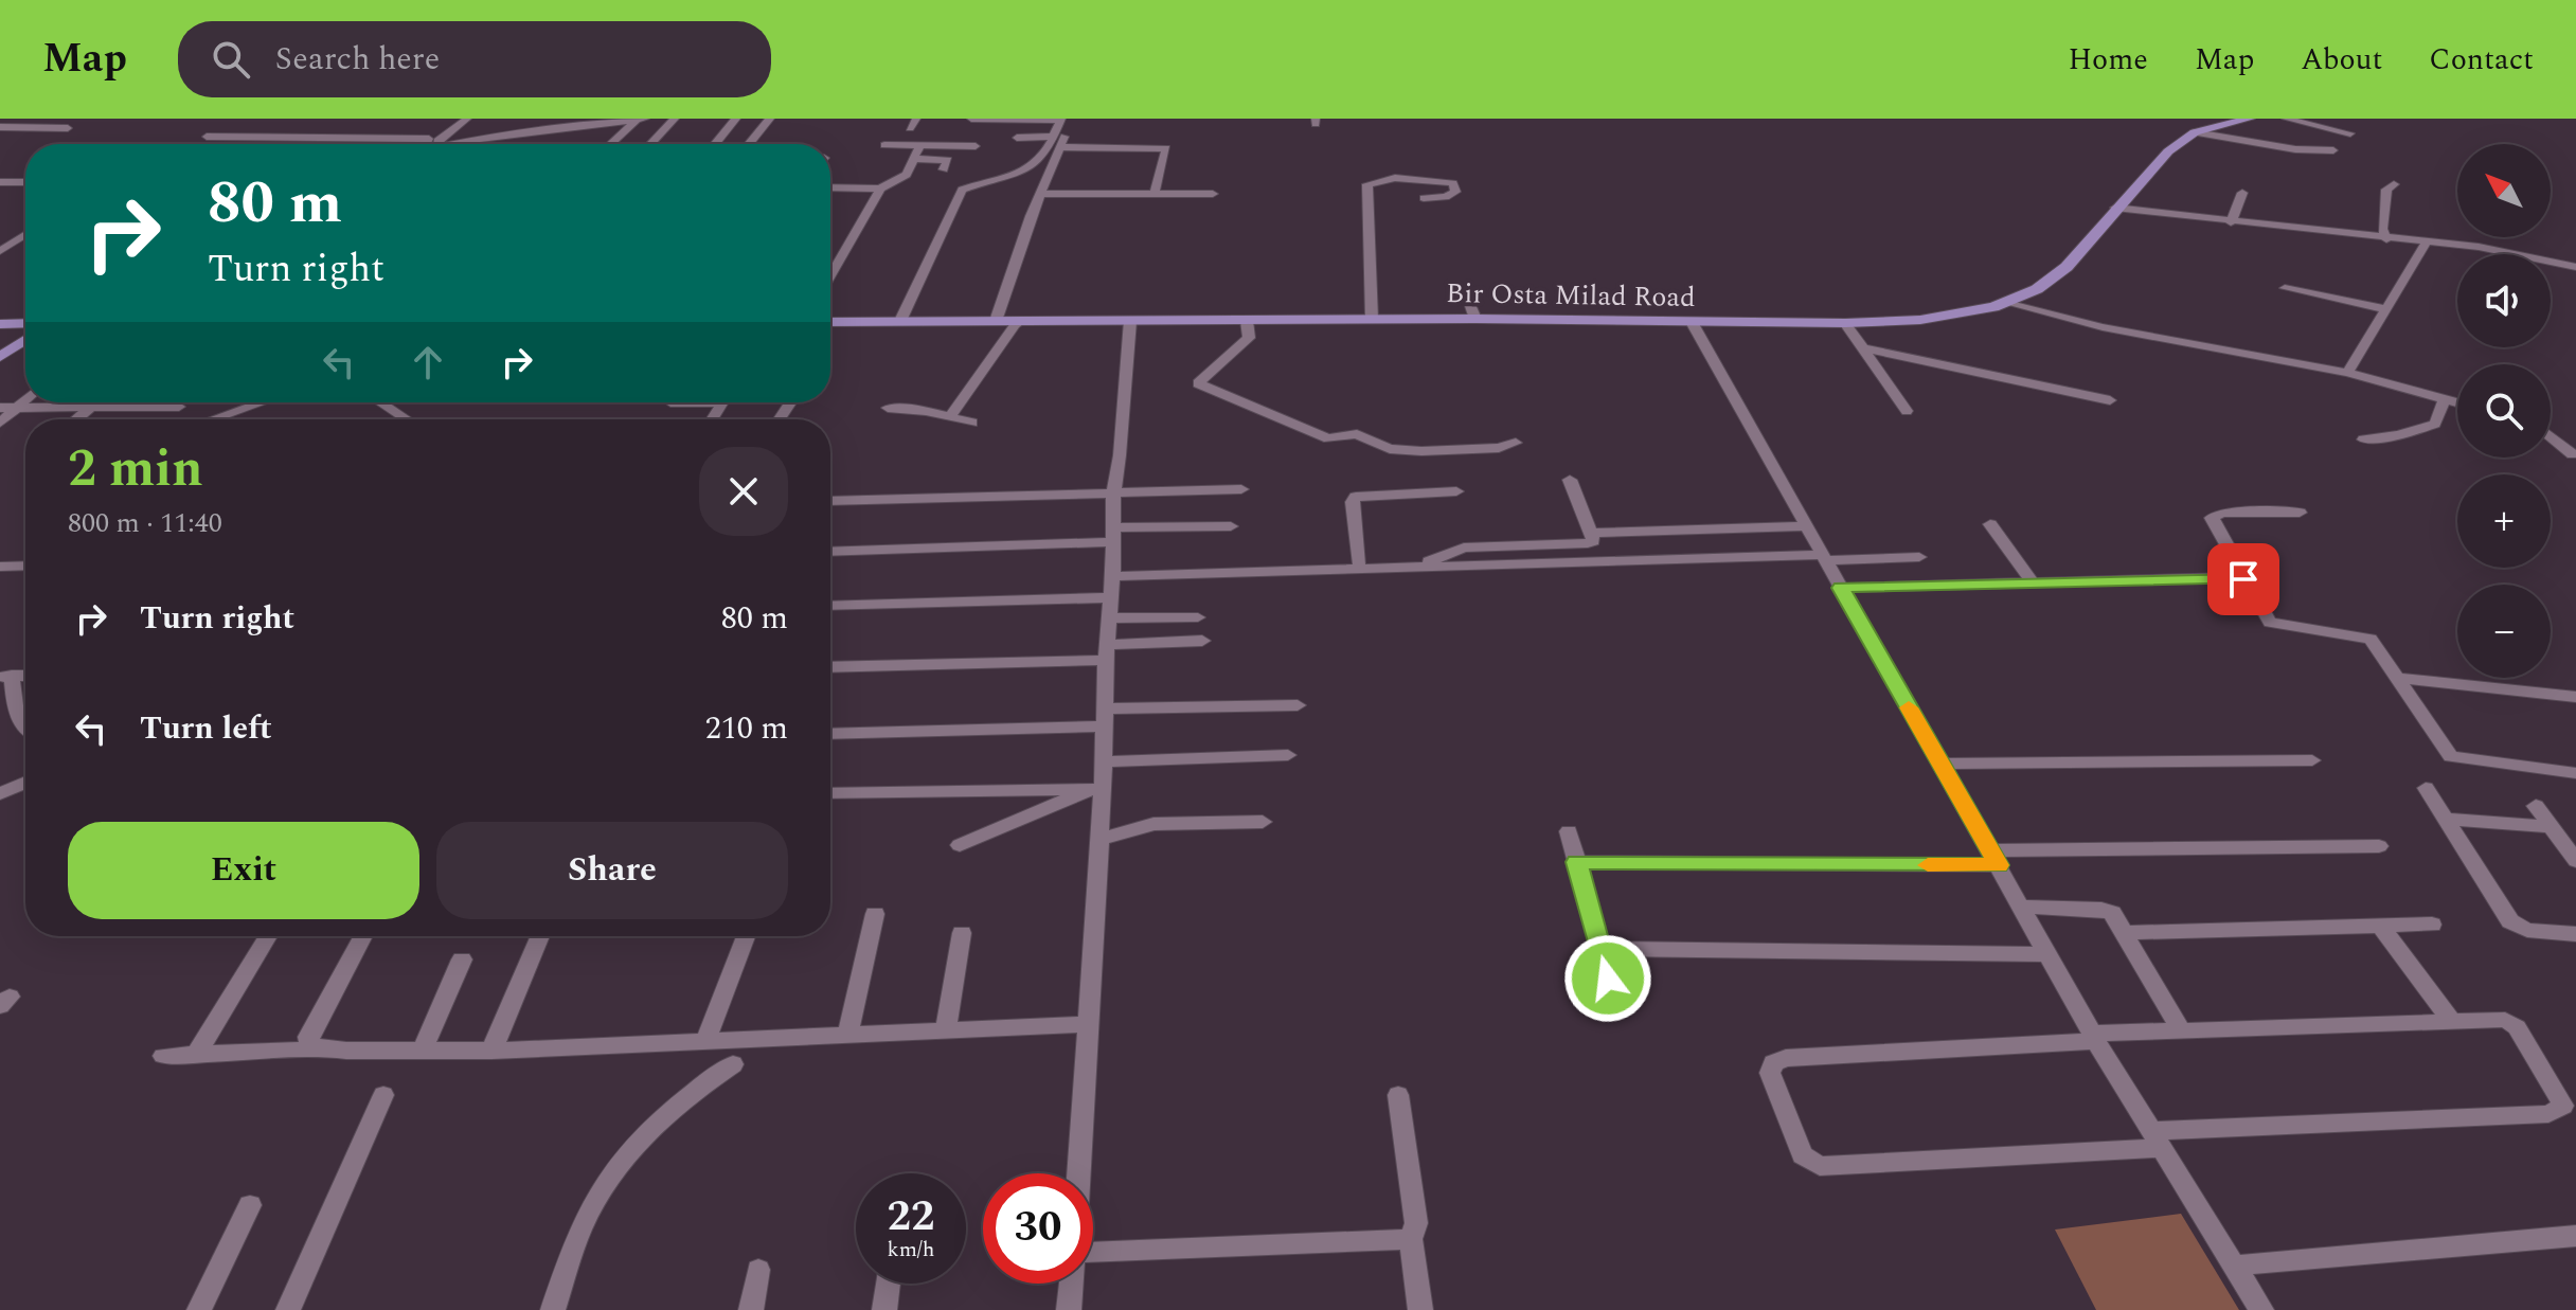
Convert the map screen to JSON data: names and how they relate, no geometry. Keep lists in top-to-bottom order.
{
  "streets": {
    "main road": ["Bir Osta Milad Road"]
  },
  "north": "top left",
  "page": {
    "header": "Map",
    "search": "Search here",
    "nav": [
      "Home",
      "Map",
      "About",
      "Contact"
    ],
    "map_buttons": ["+", "−"],
    "turn": ["80 m", "Turn right"],
    "heading": ["2 min", "800 m · 11:40"],
    "list": [
      {
        "name": "Turn right",
        "value": "80 m"
      },
      {
        "name": "Turn left",
        "value": "210 m"
      }
    ],
    "buttons": ["Exit", "Share"],
    "speed": "22 km/h",
    "limit": "30"
  }
}
